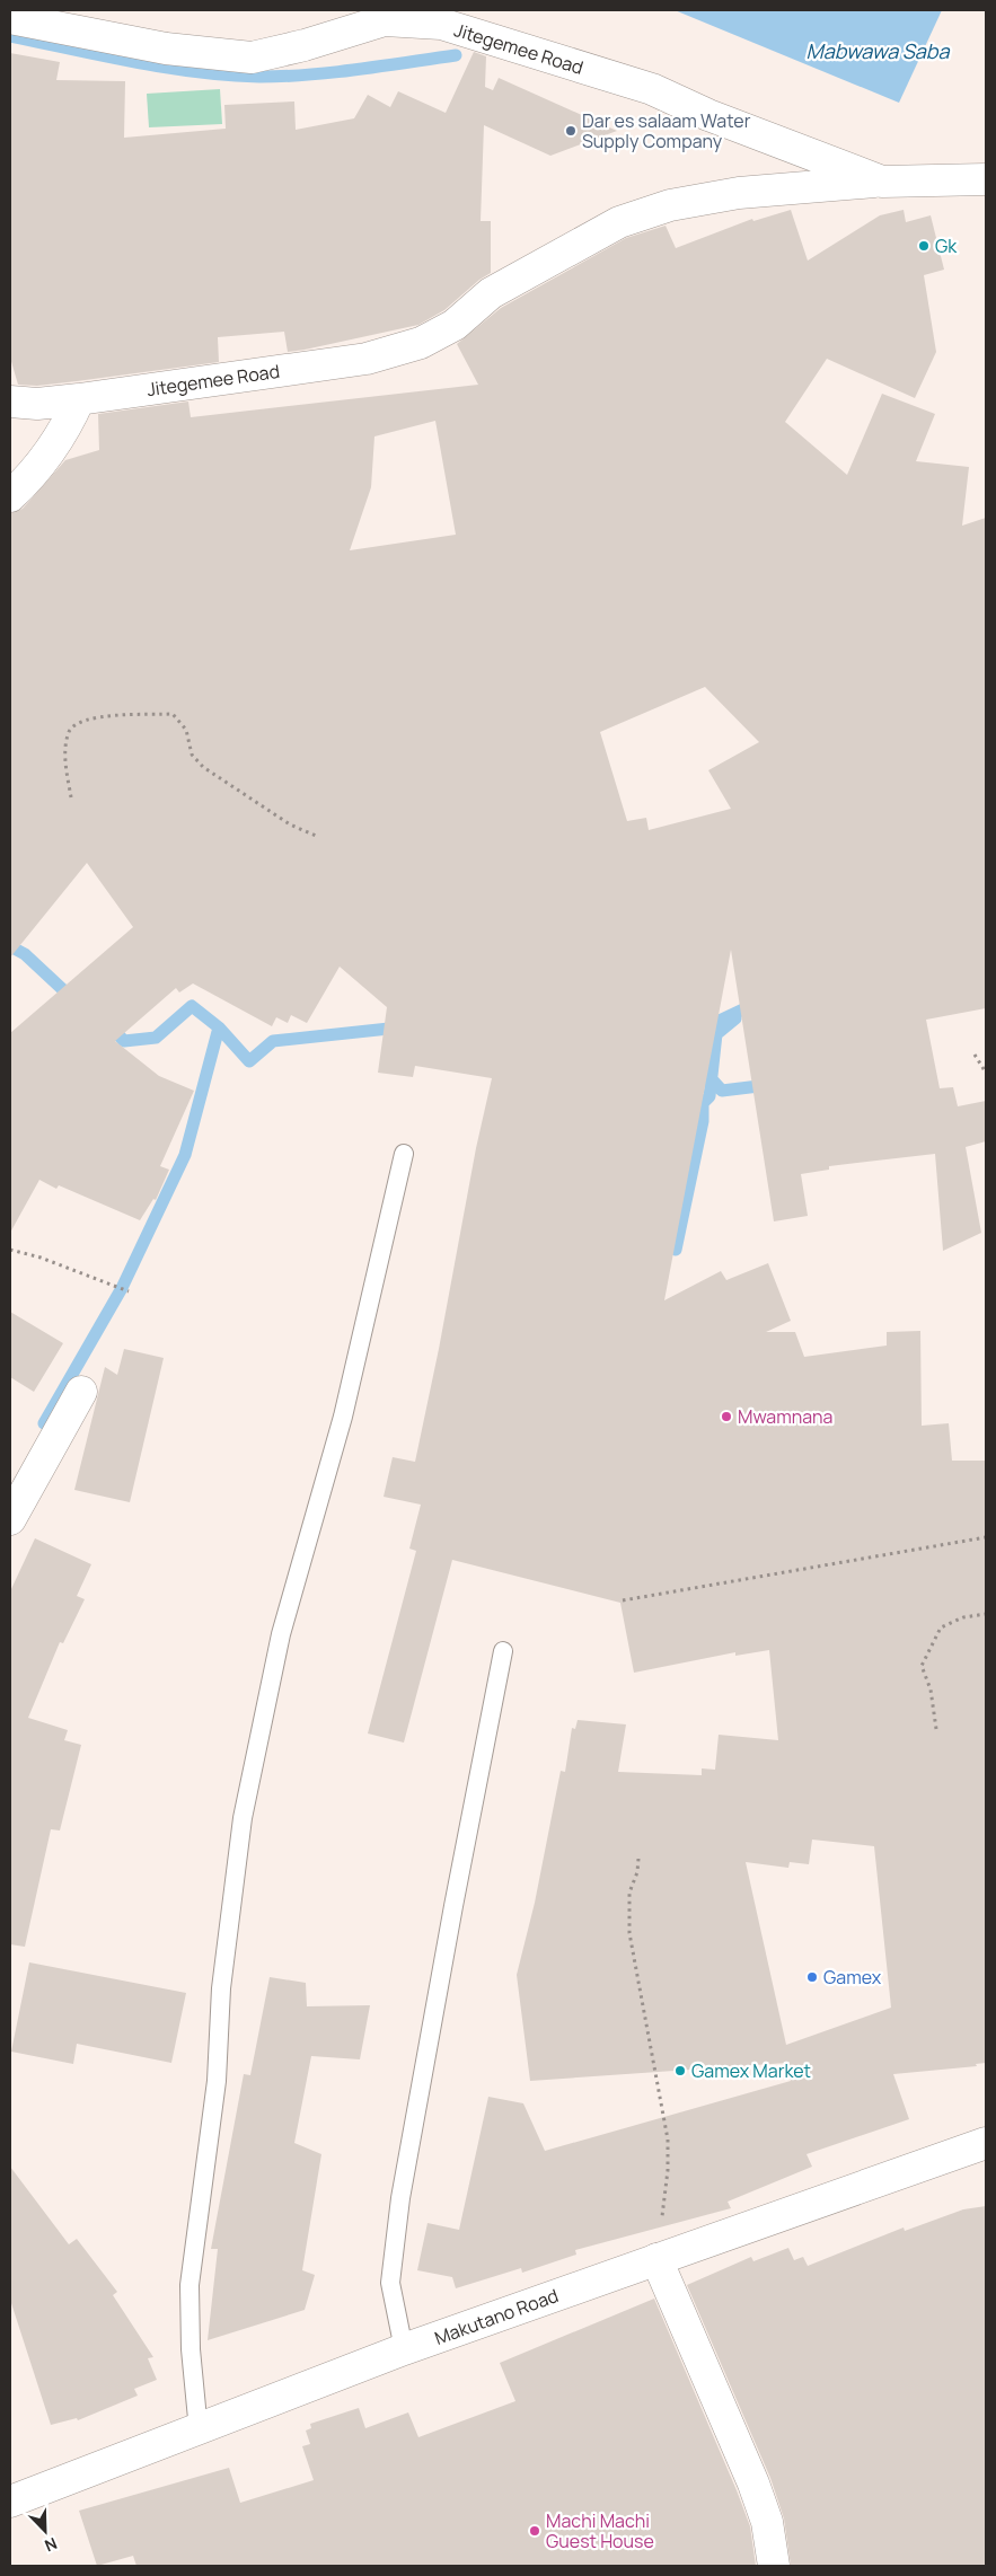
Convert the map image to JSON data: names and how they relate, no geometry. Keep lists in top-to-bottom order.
{
  "streets": {
    "street": ["Jitegemee Road", "Makutano Road"]
  },
  "water": ["Mabwawa Saba"],
  "places": [
    "Dar es salaam Water Supply Company",
    "Gk",
    "Mwamnana",
    "Gamex",
    "Gamex Market",
    "Machi Machi Guest House"
  ],
  "north": "bottom right"
}
